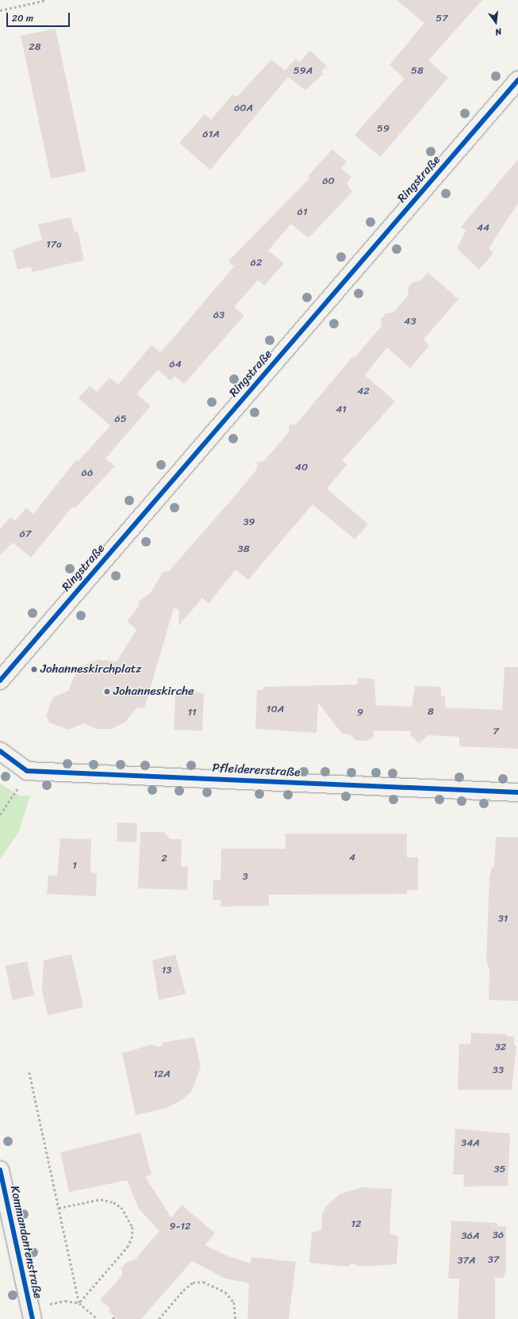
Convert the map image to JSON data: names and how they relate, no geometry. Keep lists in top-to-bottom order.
{
  "streets": {
    "street": ["Ringstraße", "Pfleidererstraße", "Kommandantenstraße"]
  },
  "places": ["Johanneskirchplatz", "Johanneskirche"],
  "house_numbers": [
    "57",
    "28",
    "59A",
    "58",
    "60A",
    "59",
    "61A",
    "60",
    "61",
    "44",
    "17a",
    "62",
    "63",
    "43",
    "64",
    "42",
    "41",
    "65",
    "40",
    "66",
    "39",
    "67",
    "38",
    "10A",
    "8",
    "11",
    "9",
    "7",
    "4",
    "2",
    "1",
    "3",
    "31",
    "13",
    "32",
    "33",
    "12A",
    "34A",
    "35",
    "12",
    "9-12",
    "36",
    "36A",
    "37",
    "37A"
  ],
  "scale_bar": "20 m",
  "north": "bottom"
}
